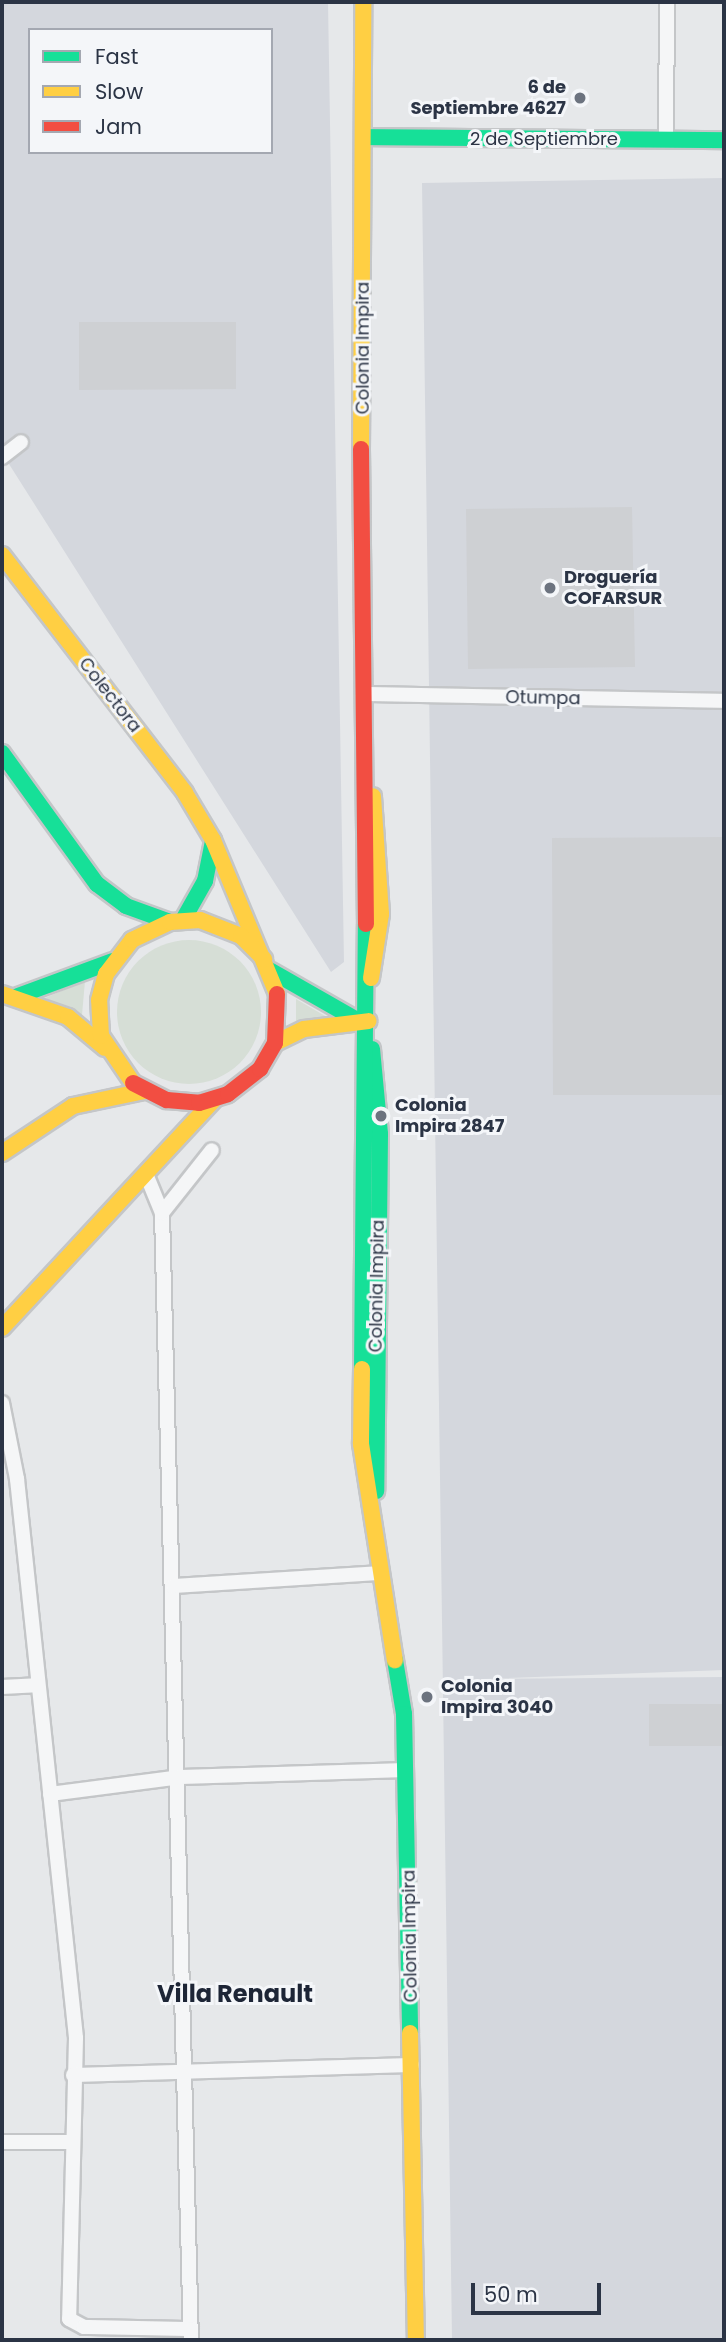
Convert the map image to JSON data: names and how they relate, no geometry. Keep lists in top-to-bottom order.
{
  "streets": {
    "main road": ["2 de Septiembre", "Colonia Impira", "Colectora"],
    "street": ["Otumpa"]
  },
  "crossings": [
    ["2 de Septiembre", "Colonia Impira"],
    ["Colonia Impira", "Otumpa"]
  ],
  "districts": ["Villa Renault"],
  "places": [
    "6 de Septiembre 4627",
    "Droguería COFARSUR",
    "Colonia Impira 2847",
    "Colonia Impira 3040"
  ],
  "legend": ["Fast", "Slow", "Jam"],
  "scale_bar": "50 m"
}
